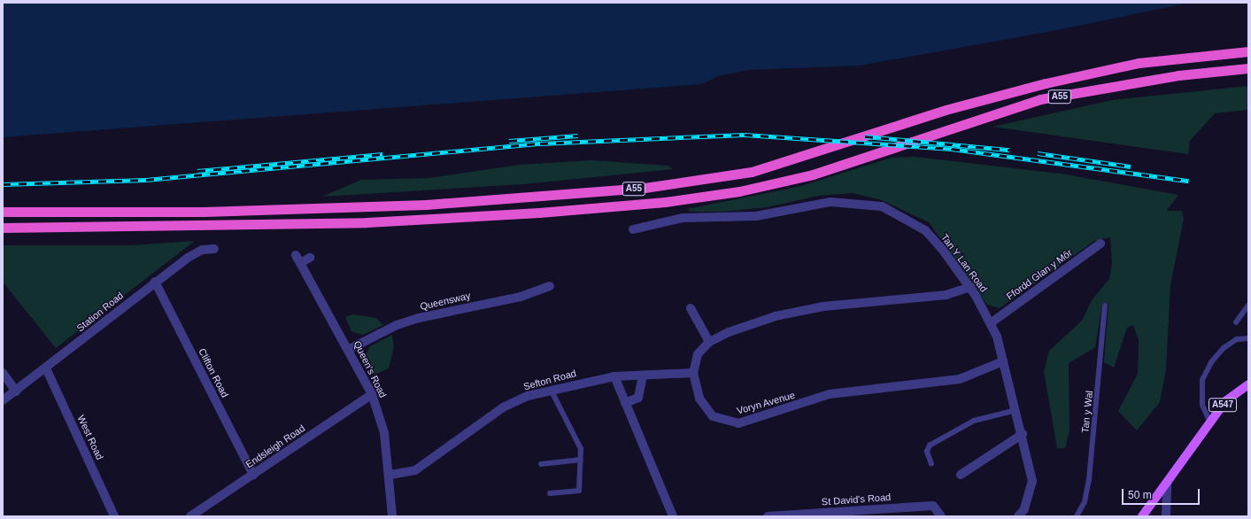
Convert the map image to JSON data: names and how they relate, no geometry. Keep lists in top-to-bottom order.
{
  "streets": {
    "highway": ["A55"],
    "main road": ["A547"],
    "street": [
      "Tan Y Lan Road",
      "Ffordd Glan y Môr",
      "Queensway",
      "Station Road",
      "Queen's Road",
      "Clifton Road",
      "Sefton Road",
      "Voryn Avenue",
      "West Road",
      "Endsleigh Road",
      "St David's Road"
    ],
    "lane": ["Tan y Wal"]
  },
  "crossings": [
    ["Tan Y Lan Road", "Ffordd Glan y Môr"],
    ["Tan Y Lan Road", "Voryn Avenue"],
    ["Queensway", "Queen's Road"],
    ["Station Road", "Clifton Road"],
    ["Station Road", "West Road"],
    ["Queen's Road", "Sefton Road"],
    ["Queen's Road", "Endsleigh Road"],
    ["Clifton Road", "Endsleigh Road"],
    ["Sefton Road", "Voryn Avenue"]
  ],
  "scale_bar": "50 m"
}
